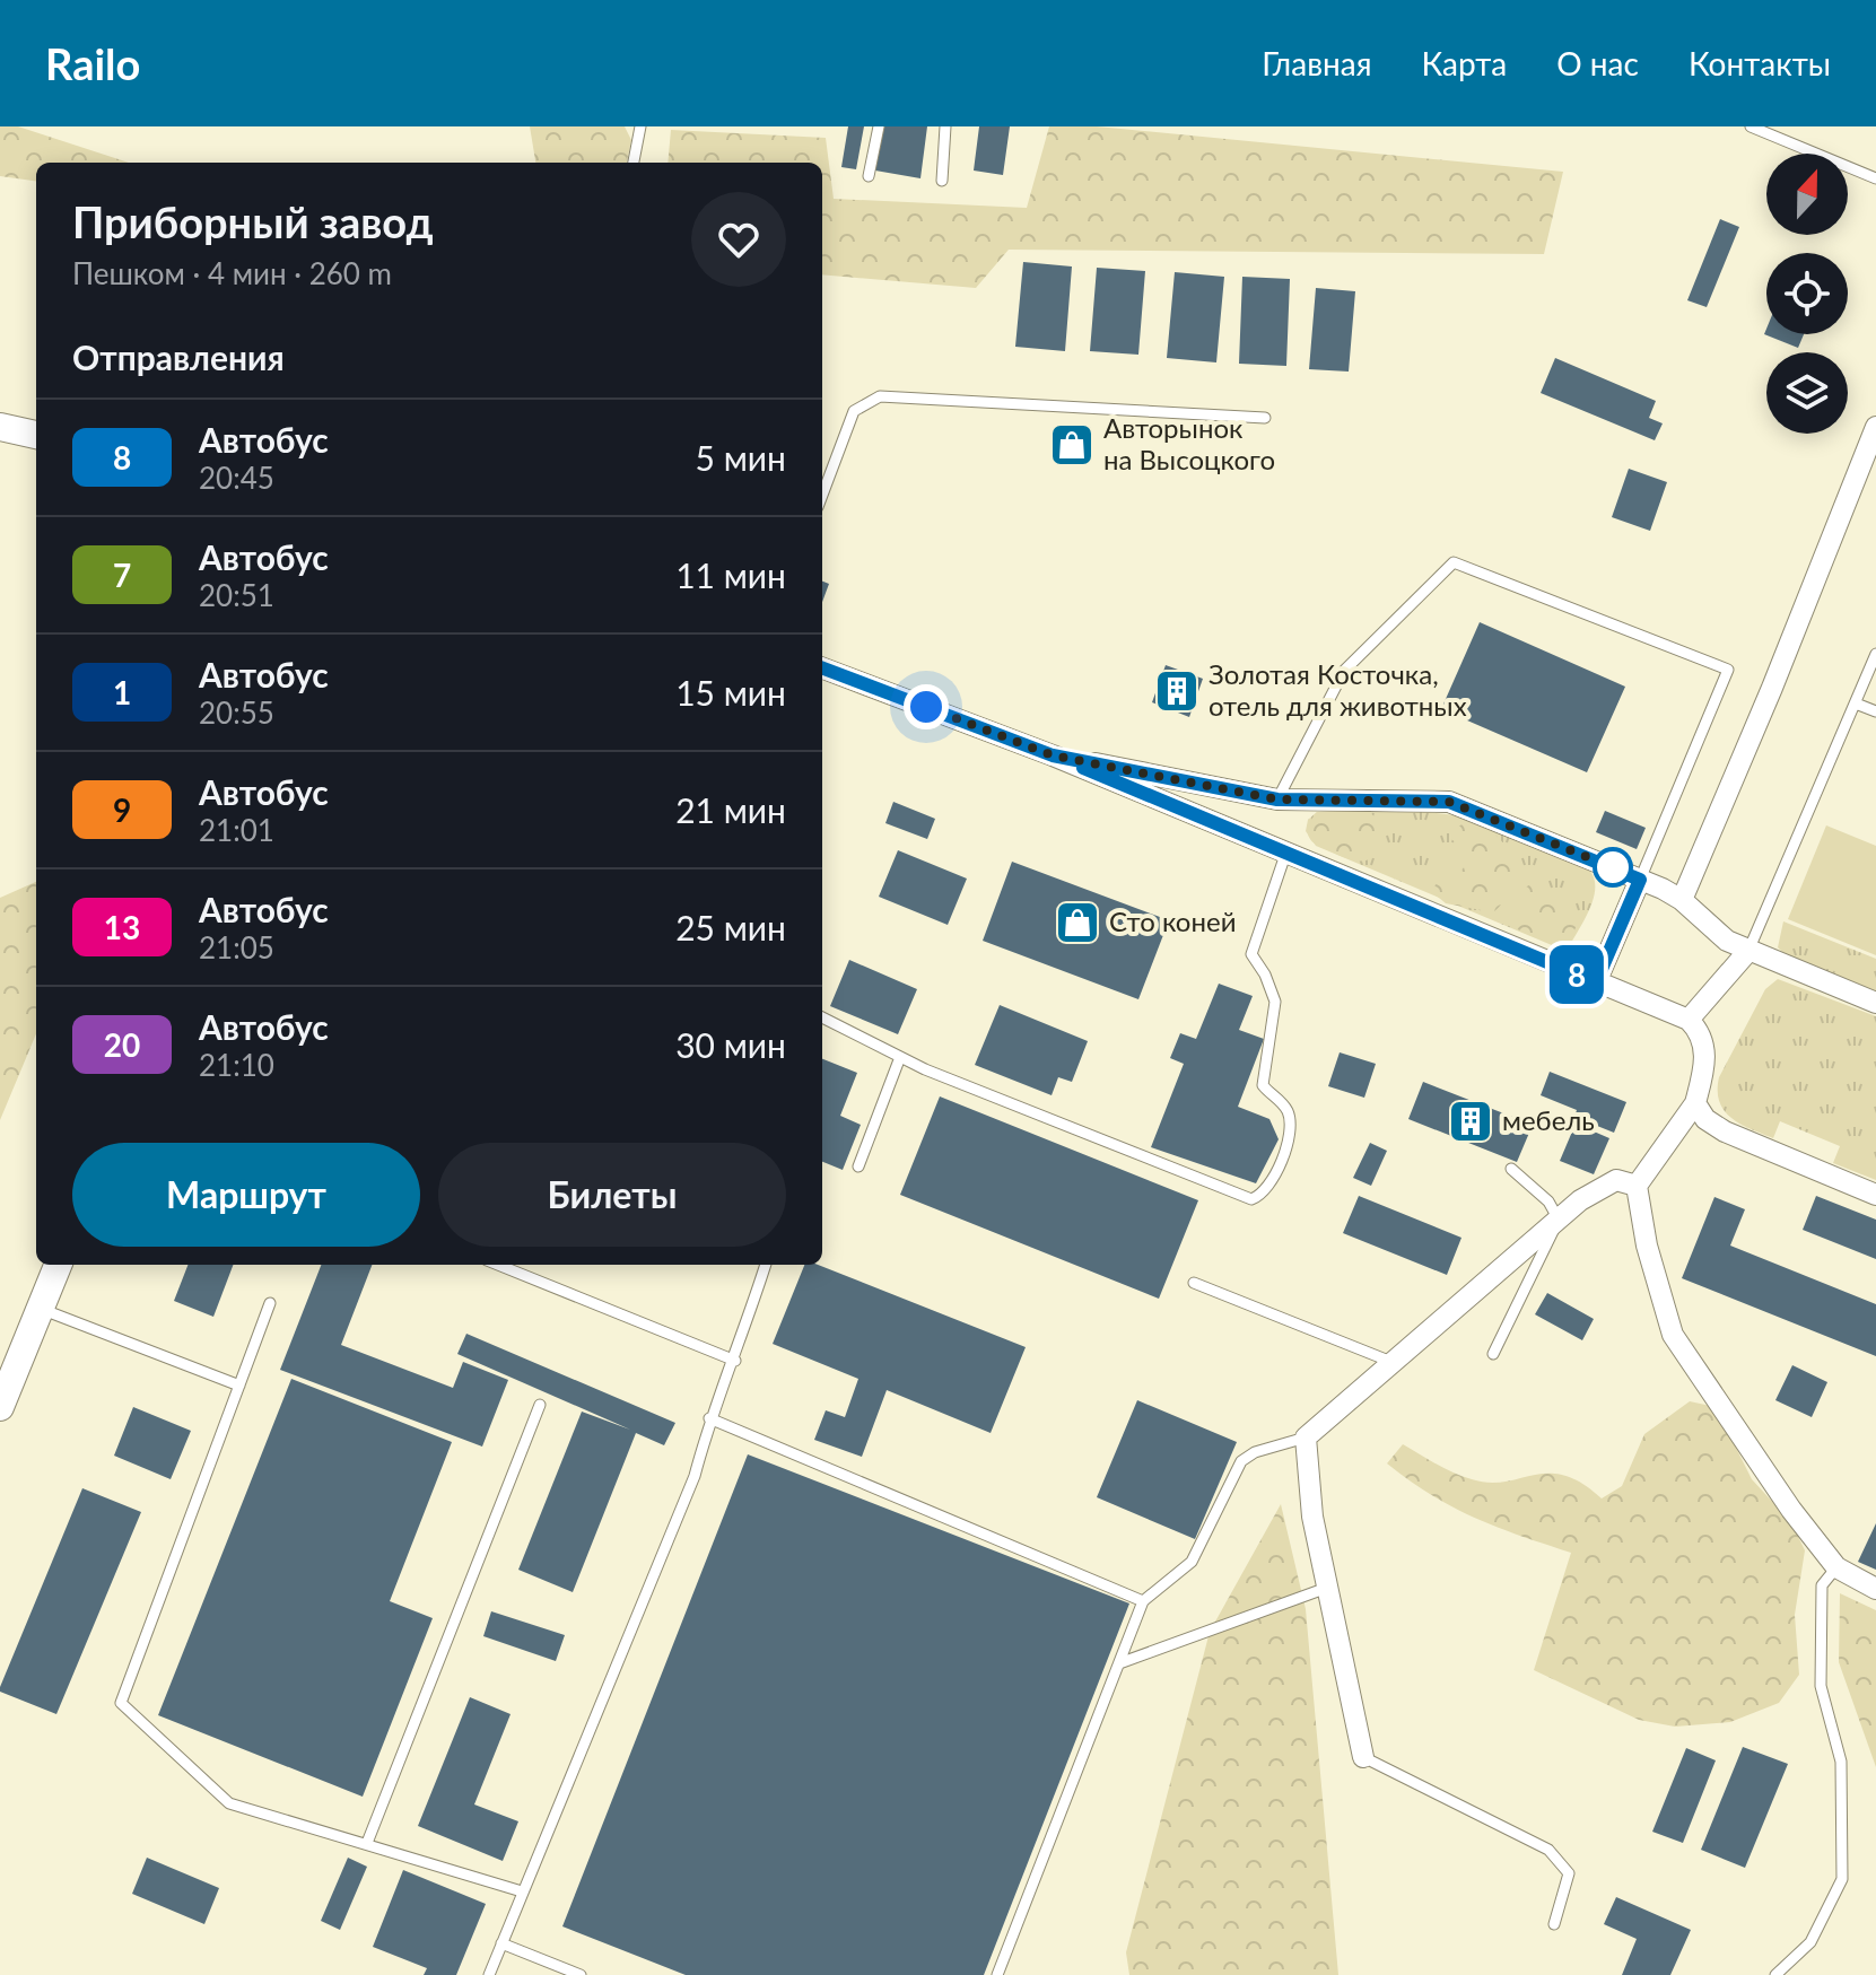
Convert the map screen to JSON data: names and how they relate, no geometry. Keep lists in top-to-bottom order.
{
  "places": {
    "shop": ["Авторынок на Высоцкого", "Сто коней"],
    "building": ["Золотая Косточка, отель для животных", "мебель"]
  },
  "lines": ["bus line 8"],
  "north": "top",
  "page": {
    "header": "Railo",
    "nav": [
      "Главная",
      "Карта",
      "О нас",
      "Контакты"
    ],
    "on_map": "8",
    "heading": [
      ["Приборный завод", "Пешком · 4 мин · 260 m"],
      "Отправления"
    ],
    "list": [
      {
        "mark": "8",
        "name": "Автобус",
        "note": "20:45",
        "value": "5 мин"
      },
      {
        "mark": "7",
        "name": "Автобус",
        "note": "20:51",
        "value": "11 мин"
      },
      {
        "mark": "1",
        "name": "Автобус",
        "note": "20:55",
        "value": "15 мин"
      },
      {
        "mark": "9",
        "name": "Автобус",
        "note": "21:01",
        "value": "21 мин"
      },
      {
        "mark": "13",
        "name": "Автобус",
        "note": "21:05",
        "value": "25 мин"
      },
      {
        "mark": "20",
        "name": "Автобус",
        "note": "21:10",
        "value": "30 мин"
      }
    ],
    "buttons": ["Маршрут", "Билеты"]
  }
}
